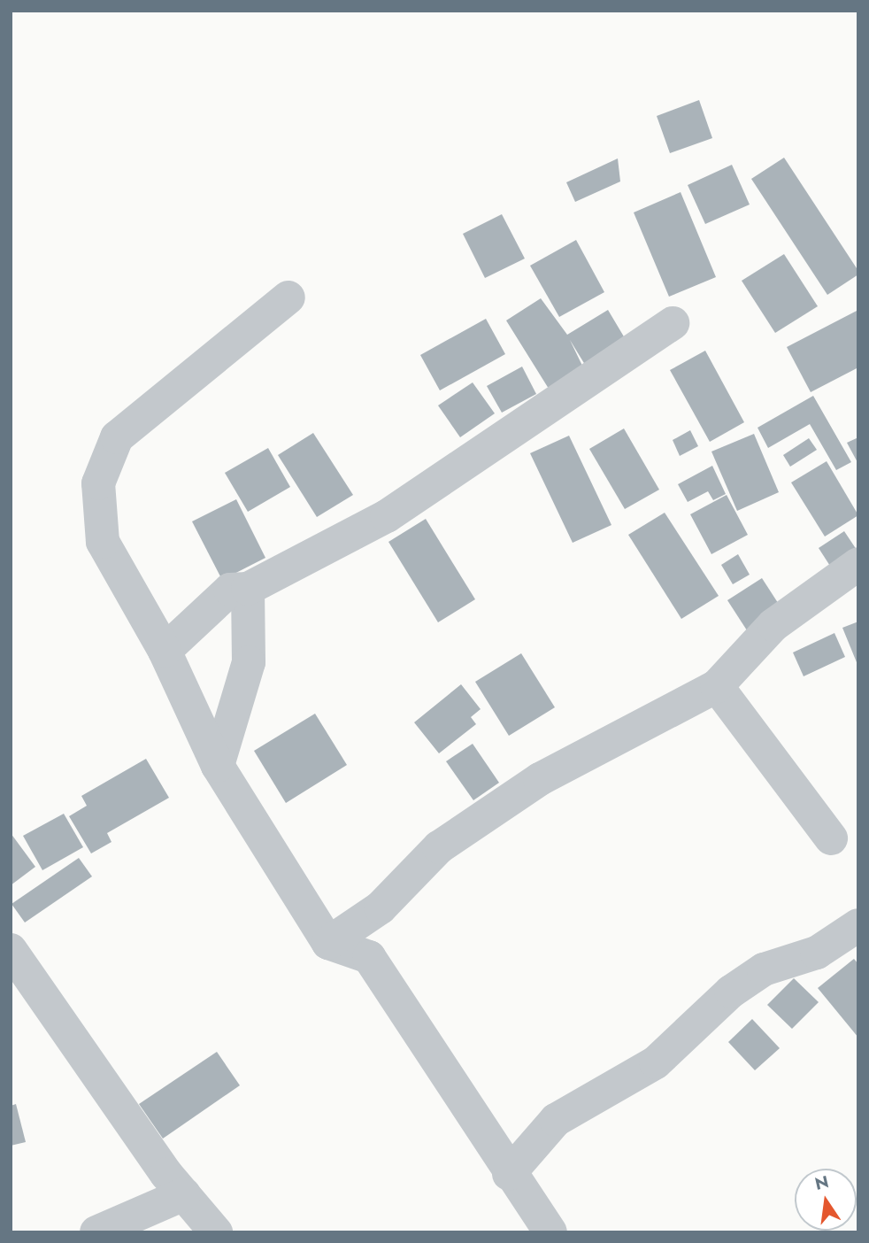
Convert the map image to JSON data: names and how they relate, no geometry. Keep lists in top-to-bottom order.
{
  "north": "top"
}
